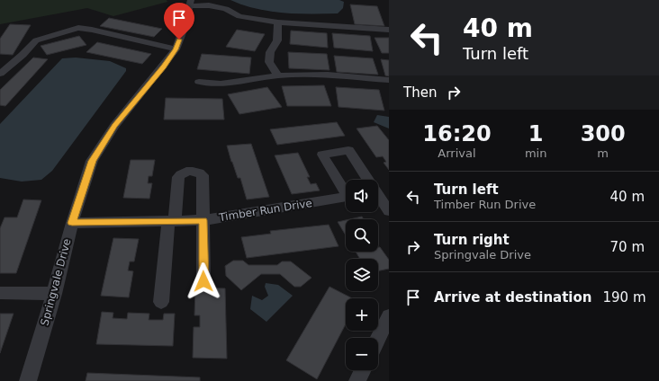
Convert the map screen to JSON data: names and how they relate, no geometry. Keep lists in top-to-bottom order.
{
  "streets": {
    "street": ["Timber Run Drive", "Springvale Drive"]
  },
  "crossings": [
    ["Timber Run Drive", "Springvale Drive"]
  ],
  "page": {
    "turn": ["40 m", "Turn left"],
    "then": "Then",
    "eta": [
      "16:20",
      "Arrival",
      "1",
      "min",
      "300",
      "m"
    ],
    "list": [
      {
        "name": "Turn left",
        "note": "Timber Run Drive",
        "value": "40 m"
      },
      {
        "name": "Turn right",
        "note": "Springvale Drive",
        "value": "70 m"
      },
      {
        "name": "Arrive at destination",
        "value": "190 m"
      }
    ],
    "map_buttons": ["+", "−"]
  }
}
